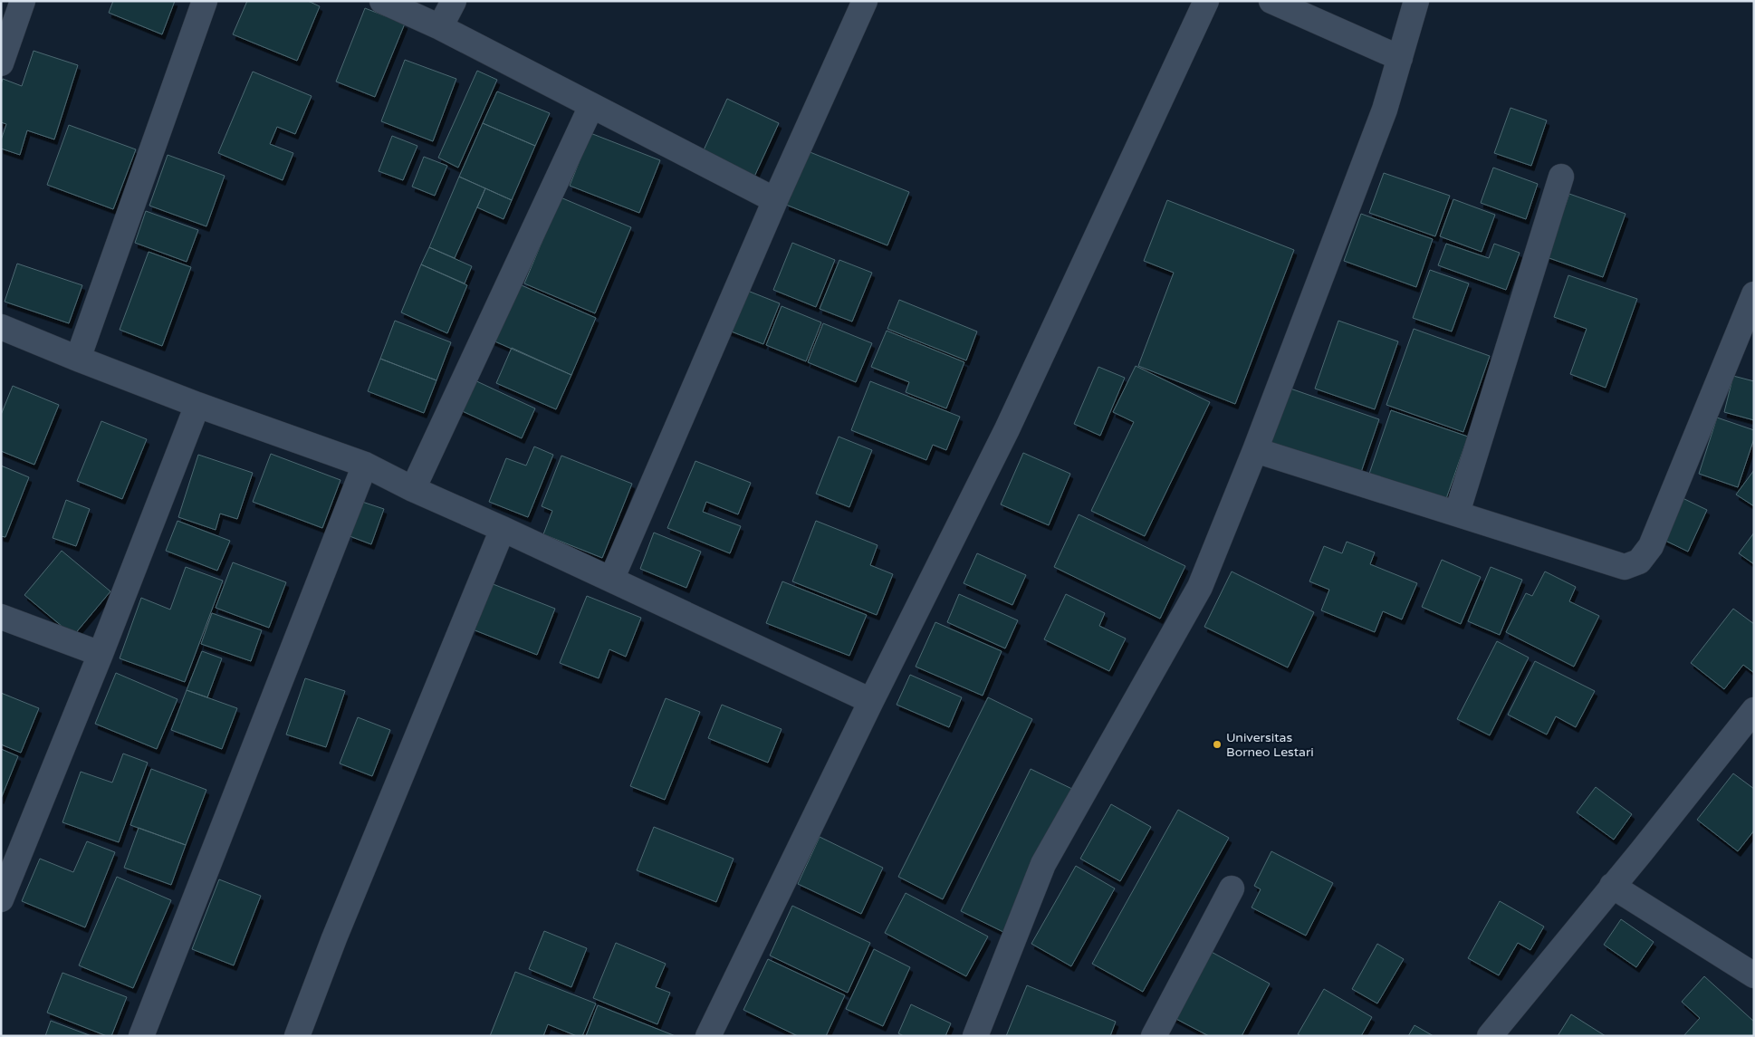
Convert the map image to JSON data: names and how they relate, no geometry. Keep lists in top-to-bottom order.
{
  "places": ["Universitas Borneo Lestari"]
}
